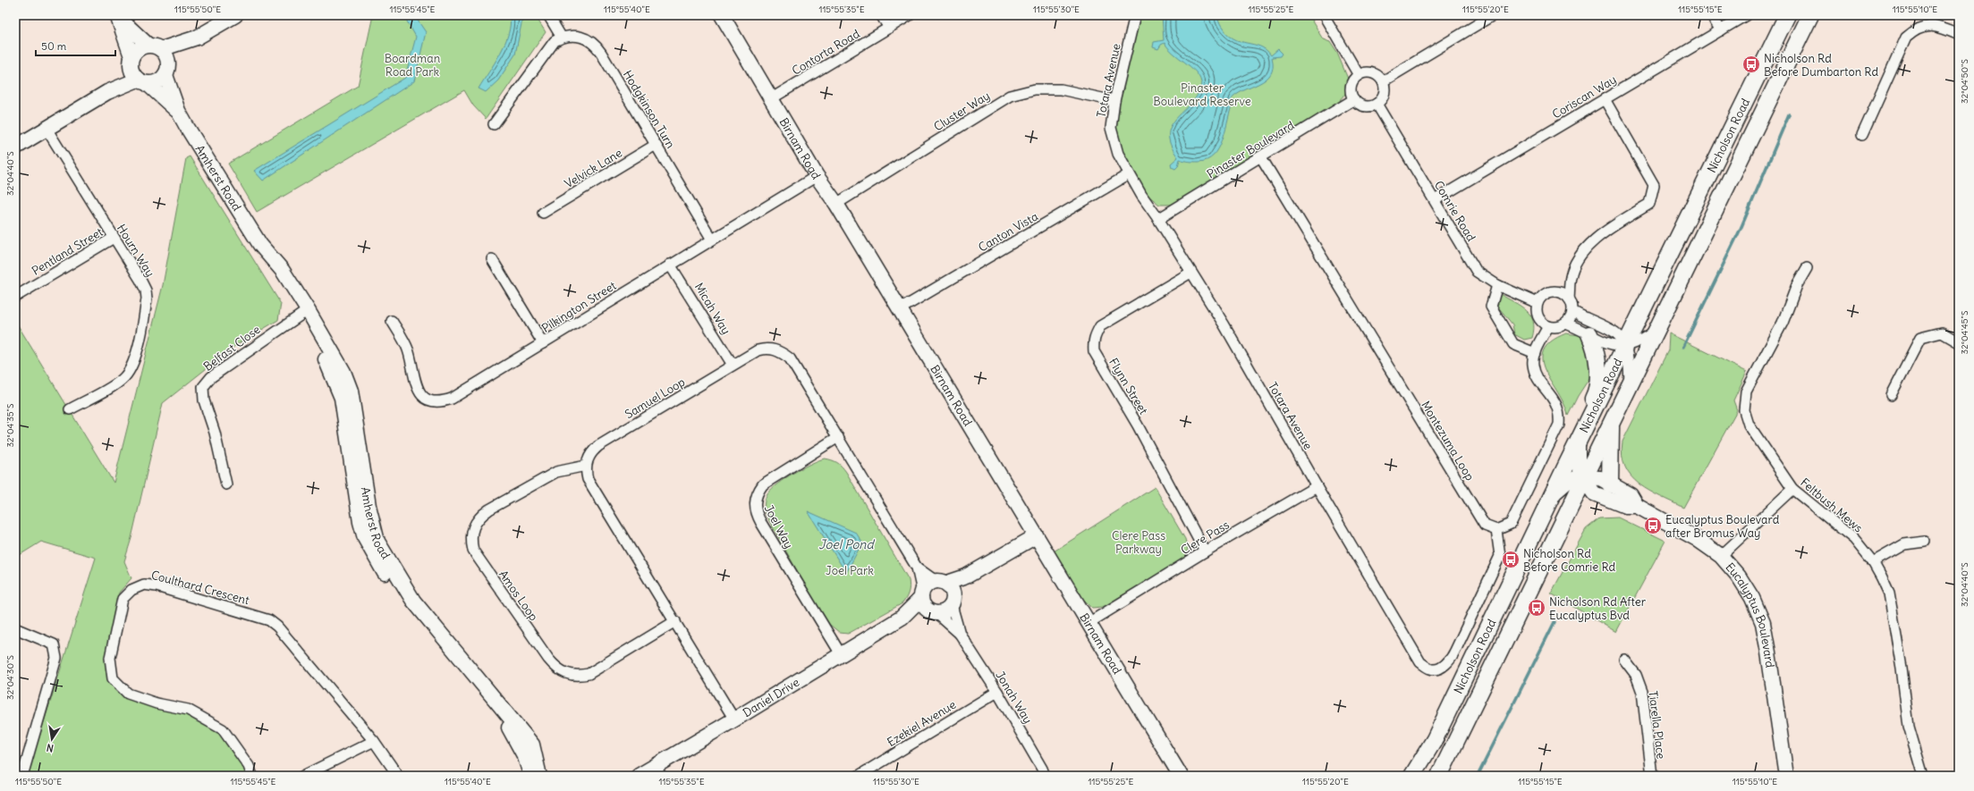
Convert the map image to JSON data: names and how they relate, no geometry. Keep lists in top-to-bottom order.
{
  "streets": {
    "main road": ["Nicholson Road"],
    "street": [
      "Contorta Road",
      "Totara Avenue",
      "Coriscan Way",
      "Hodgkinson Turn",
      "Cluster Way",
      "Birnam Road",
      "Pinaster Boulevard",
      "Velvick Lane",
      "Amherst Road",
      "Comrie Road",
      "Canton Vista",
      "Hourn Way",
      "Pentland Street",
      "Pilkington Street",
      "Micah Way",
      "Belfast Close",
      "Flynn Street",
      "Samuel Loop",
      "Montezuma Loop",
      "Feltbush Mews",
      "Joel Way",
      "Clere Pass",
      "Coulthard Crescent",
      "Amos Loop",
      "Eucalyptus Boulevard",
      "Daniel Drive",
      "Jonah Way",
      "Ezekiel Avenue",
      "Tiarella Place"
    ]
  },
  "crossings": [
    ["Contorta Road", "Birnam Road"],
    ["Totara Avenue", "Cluster Way"],
    ["Totara Avenue", "Pinaster Boulevard"],
    ["Totara Avenue", "Canton Vista"],
    ["Totara Avenue", "Flynn Street"],
    ["Totara Avenue", "Montezuma Loop"],
    ["Totara Avenue", "Clere Pass"],
    ["Coriscan Way", "Comrie Road"],
    ["Hodgkinson Turn", "Velvick Lane"],
    ["Hodgkinson Turn", "Pilkington Street"],
    ["Cluster Way", "Birnam Road"],
    ["Nicholson Road", "Eucalyptus Boulevard"],
    ["Birnam Road", "Canton Vista"],
    ["Birnam Road", "Pilkington Street"],
    ["Birnam Road", "Clere Pass"],
    ["Birnam Road", "Daniel Drive"],
    ["Pinaster Boulevard", "Comrie Road"],
    ["Pinaster Boulevard", "Montezuma Loop"],
    ["Amherst Road", "Belfast Close"],
    ["Hourn Way", "Pentland Street"],
    ["Pilkington Street", "Micah Way"],
    ["Micah Way", "Samuel Loop"],
    ["Flynn Street", "Clere Pass"],
    ["Samuel Loop", "Joel Way"],
    ["Samuel Loop", "Amos Loop"],
    ["Samuel Loop", "Daniel Drive"],
    ["Samuel Loop", "Jonah Way"],
    ["Joel Way", "Daniel Drive"],
    ["Daniel Drive", "Jonah Way"],
    ["Jonah Way", "Ezekiel Avenue"]
  ],
  "water": ["Joel Pond"],
  "parks": [
    "Boardman Road Park",
    "Pinaster Boulevard Reserve",
    "Clere Pass Parkway",
    "Joel Park"
  ],
  "places": {
    "bus stop": [
      "Nicholson Rd Before Dumbarton Rd",
      "Eucalyptus Boulevard after Bromus Way",
      "Nicholson Rd Before Comrie Rd",
      "Nicholson Rd After Eucalyptus Bvd"
    ]
  },
  "scale_bar": "50 m",
  "north": "bottom",
  "coordinates": [
    "115°55'50\"E",
    "115°55'45\"E",
    "115°55'40\"E",
    "115°55'35\"E",
    "115°55'30\"E",
    "115°55'25\"E",
    "115°55'20\"E",
    "115°55'15\"E",
    "115°55'10\"E",
    "32°04'50\"S",
    "32°04'40\"S",
    "32°04'45\"S",
    "32°04'35\"S",
    "32°04'30\"S"
  ]
}
